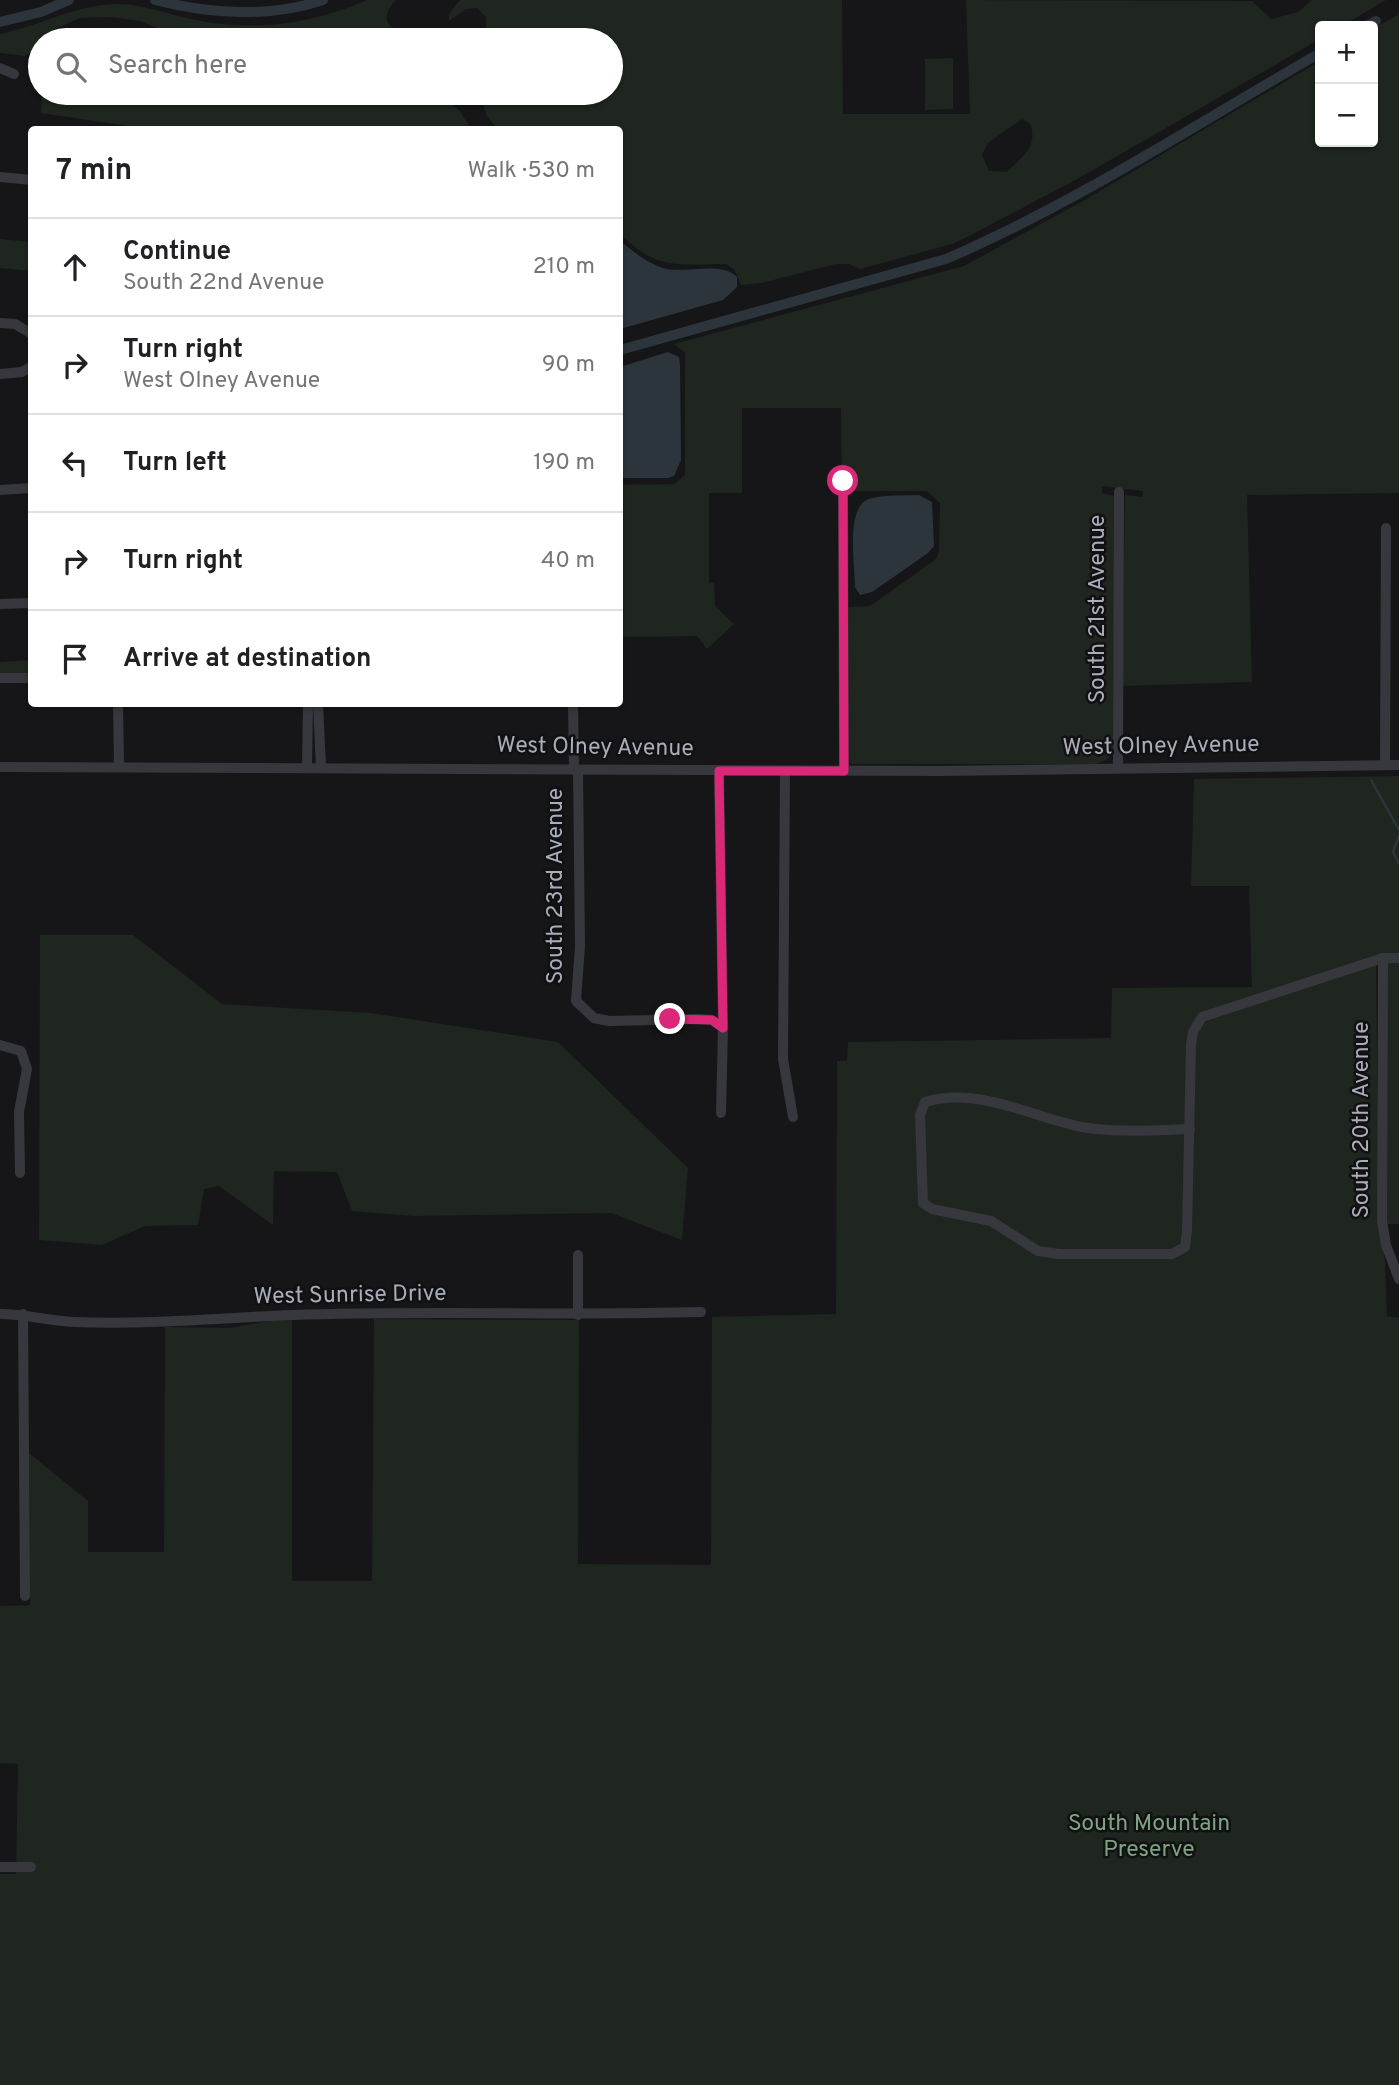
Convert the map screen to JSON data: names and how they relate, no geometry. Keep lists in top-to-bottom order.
{
  "streets": {
    "street": [
      "South 21st Avenue",
      "West Olney Avenue",
      "South 23rd Avenue",
      "South 20th Avenue",
      "West Sunrise Drive"
    ]
  },
  "crossings": [
    ["South 21st Avenue", "West Olney Avenue"],
    ["West Olney Avenue", "South 23rd Avenue"]
  ],
  "parks": ["South Mountain Preserve"],
  "page": {
    "map_buttons": ["+", "−"],
    "search": "Search here",
    "heading": ["7 min", "Walk · 530 m"],
    "list": [
      ["Continue", "South 22nd Avenue", "210 m"],
      ["Turn right", "West Olney Avenue", "90 m"],
      ["Turn left", "190 m"],
      ["Turn right", "40 m"],
      "Arrive at destination"
    ]
  }
}
